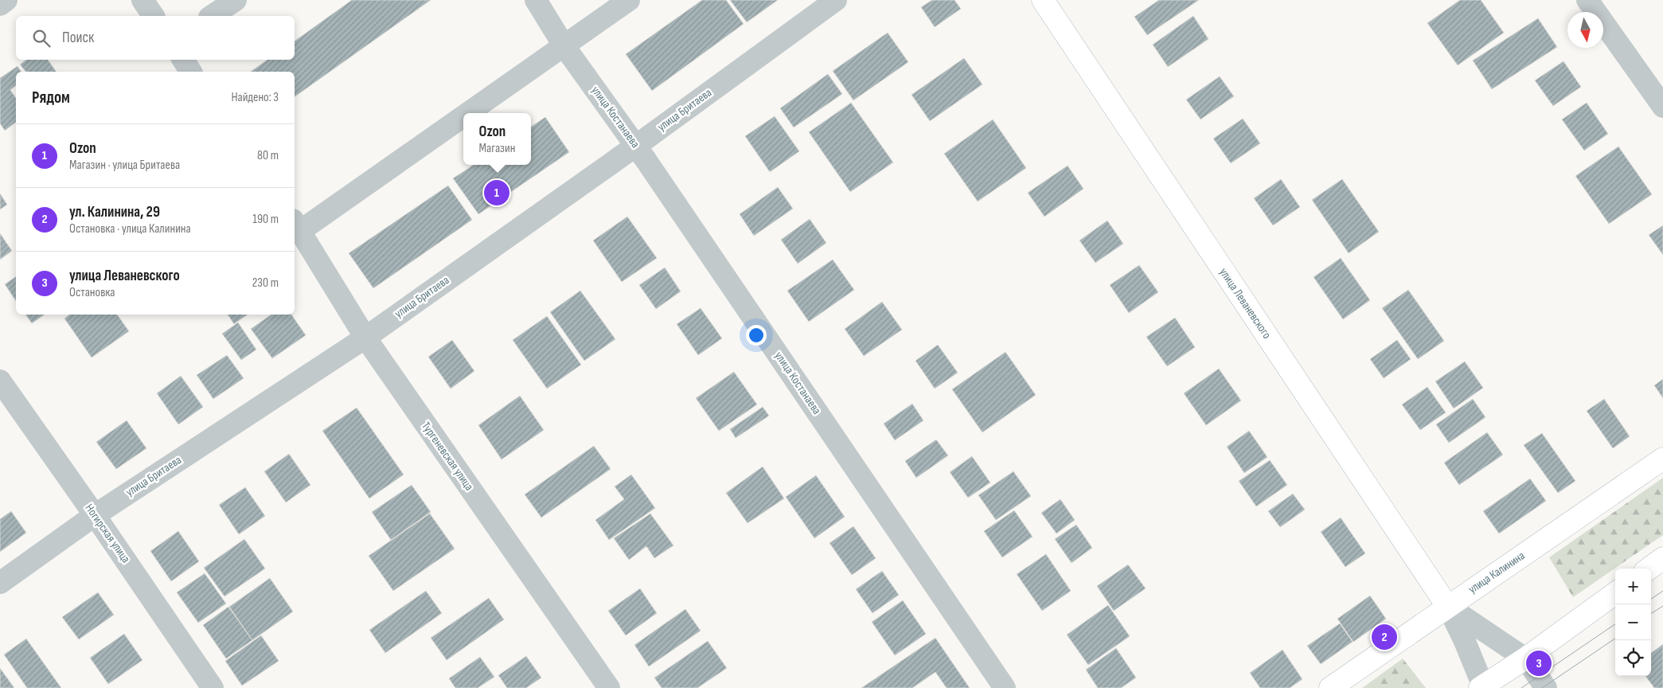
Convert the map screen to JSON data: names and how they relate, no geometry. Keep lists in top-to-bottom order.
{
  "streets": {
    "street": [
      "улица Бритаева",
      "улица Костанаева",
      "улица Леваневского",
      "Тургеневская улица",
      "Ногирская улица",
      "улица Калинина"
    ]
  },
  "crossings": [
    ["улица Бритаева", "улица Костанаева"],
    ["улица Бритаева", "Тургеневская улица"],
    ["улица Бритаева", "Ногирская улица"],
    ["улица Леваневского", "улица Калинина"]
  ],
  "north": "bottom",
  "page": {
    "search": "Поиск",
    "heading": ["Рядом", "Найдено: 3"],
    "popup": ["Ozon", "Магазин"],
    "list": [
      {
        "mark": "1",
        "name": "Ozon",
        "note": "Магазин · улица Бритаева",
        "value": "80 m"
      },
      {
        "mark": "2",
        "name": "ул. Калинина, 29",
        "note": "Остановка · улица Калинина",
        "value": "190 m"
      },
      {
        "mark": "3",
        "name": "улица Леваневского",
        "note": "Остановка",
        "value": "230 m"
      }
    ],
    "pins": ["1", "2", "3"],
    "map_buttons": ["+", "−"]
  }
}
